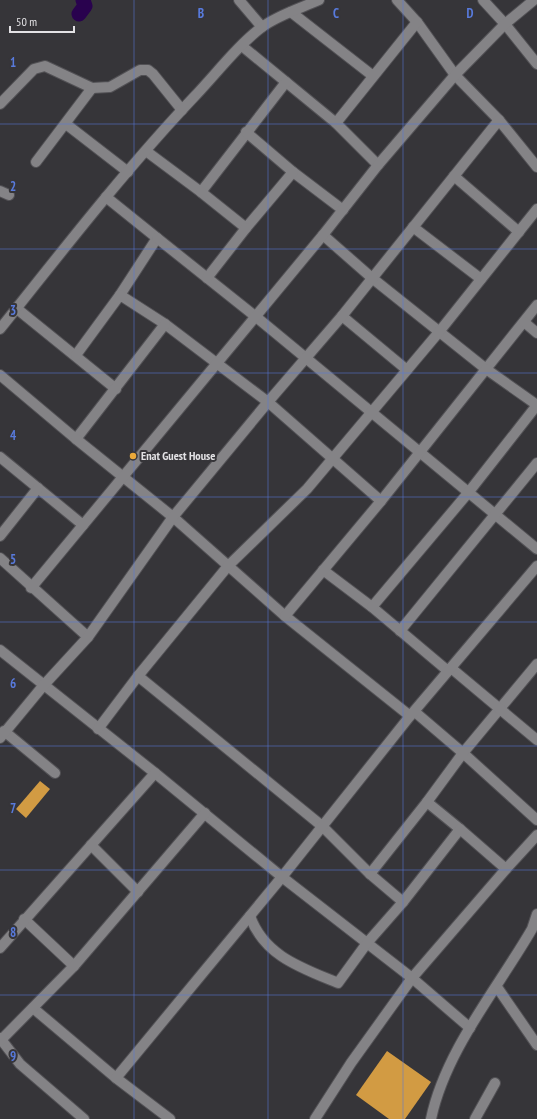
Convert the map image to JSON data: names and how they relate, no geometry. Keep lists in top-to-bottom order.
{
  "places": ["Enat Guest House"],
  "scale_bar": "50 m",
  "grid": {
    "columns": ["B", "C", "D"],
    "rows": [
      "1",
      "2",
      "3",
      "4",
      "5",
      "6",
      "7",
      "8",
      "9"
    ]
  }
}
